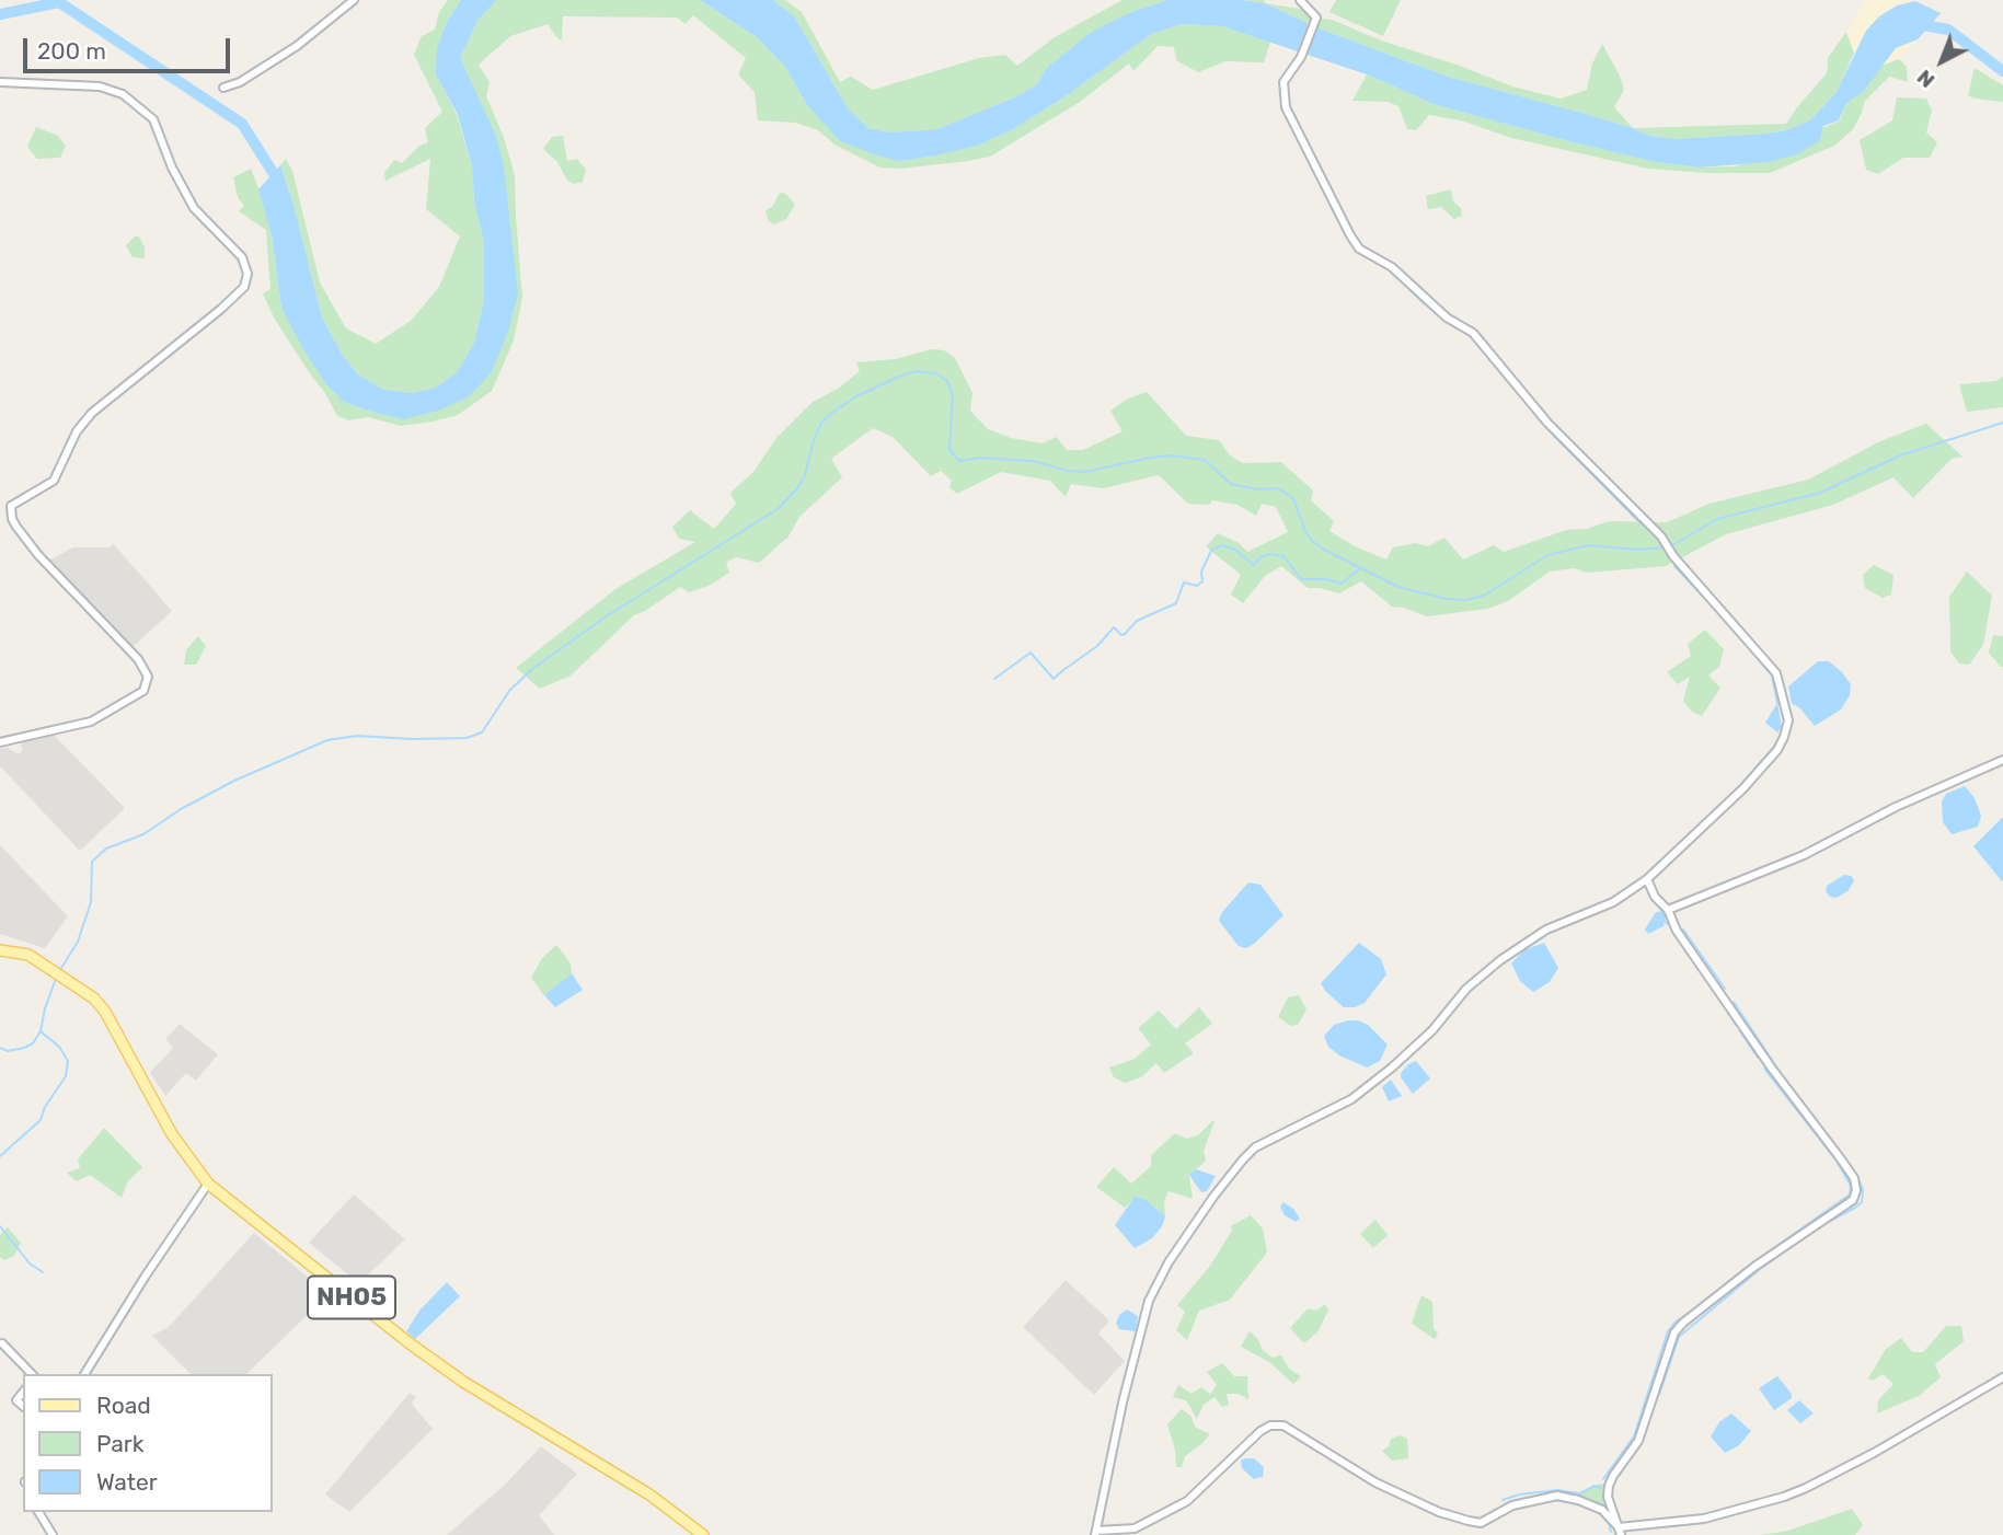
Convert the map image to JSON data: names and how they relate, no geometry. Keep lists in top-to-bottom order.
{
  "streets": {
    "main road": ["NH05"]
  },
  "legend": ["Road", "Park", "Water"],
  "scale_bar": "200 m",
  "north": "bottom left"
}
